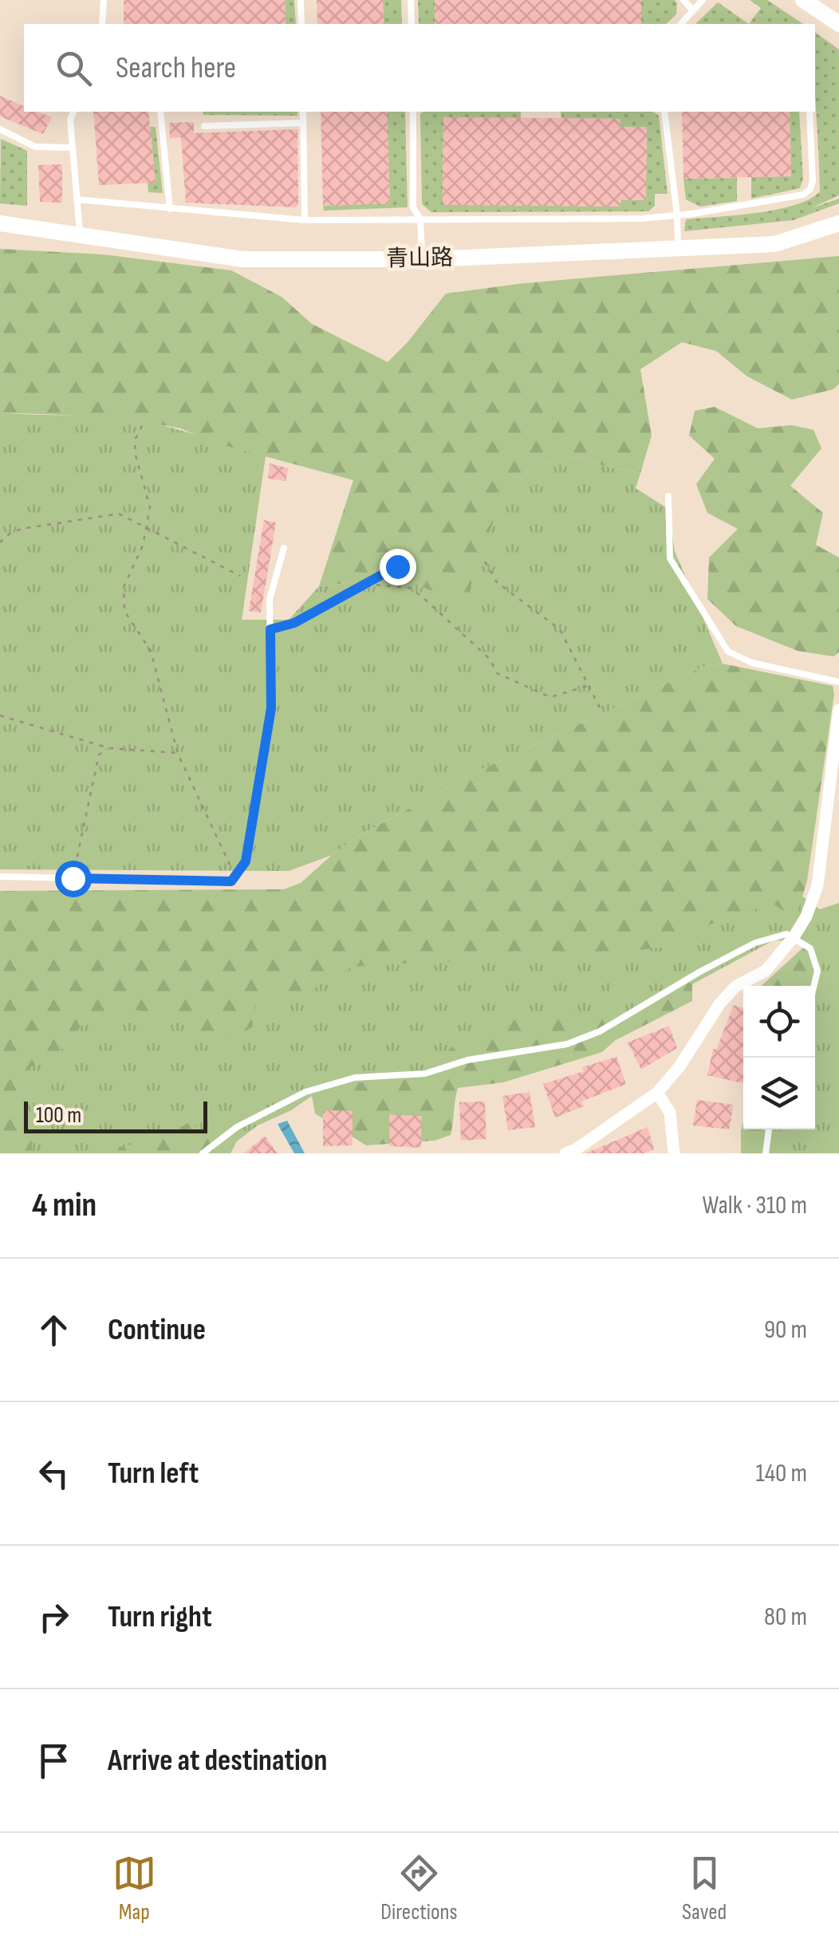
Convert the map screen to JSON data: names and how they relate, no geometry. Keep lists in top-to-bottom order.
{
  "streets": {
    "street": ["青山路"]
  },
  "scale_bar": "100 m",
  "page": {
    "search": "Search here",
    "scale": "100 m",
    "heading": ["4 min", "Walk · 310 m"],
    "list": [
      ["Continue", "90 m"],
      ["Turn left", "140 m"],
      ["Turn right", "80 m"],
      "Arrive at destination"
    ],
    "nav": ["Map", "Directions", "Saved"]
  }
}
